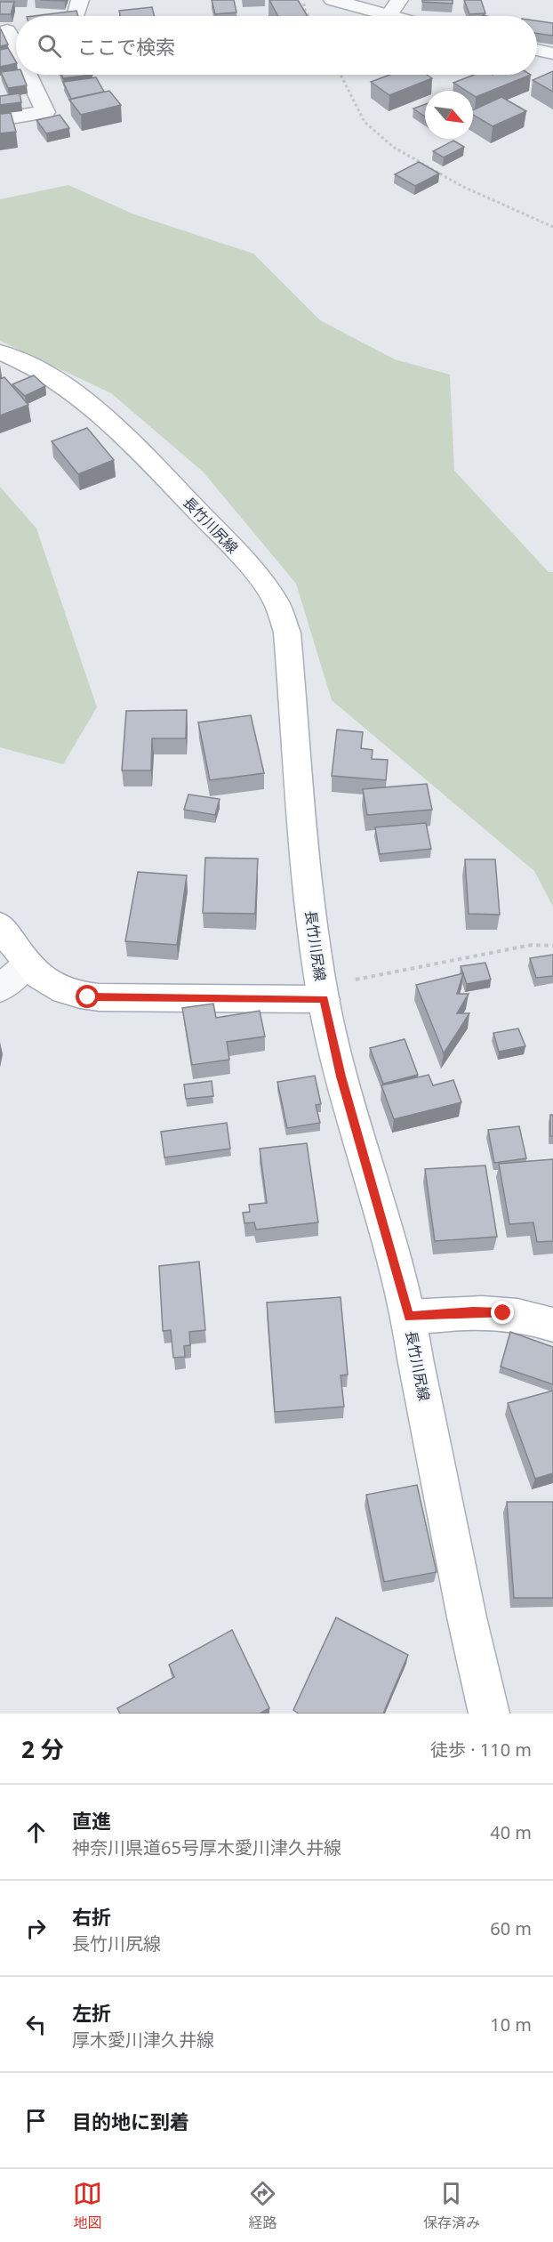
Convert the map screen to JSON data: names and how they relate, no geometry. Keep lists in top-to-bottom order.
{
  "streets": {
    "main road": ["長竹川尻線"]
  },
  "north": "bottom right",
  "page": {
    "search": "ここで検索",
    "heading": ["2 分", "徒歩 · 110 m"],
    "list": [
      ["直進", "神奈川県道65号厚木愛川津久井線", "40 m"],
      ["右折", "長竹川尻線", "60 m"],
      ["左折", "厚木愛川津久井線", "10 m"],
      "目的地に到着"
    ],
    "nav": ["地図", "経路", "保存済み"]
  }
}
